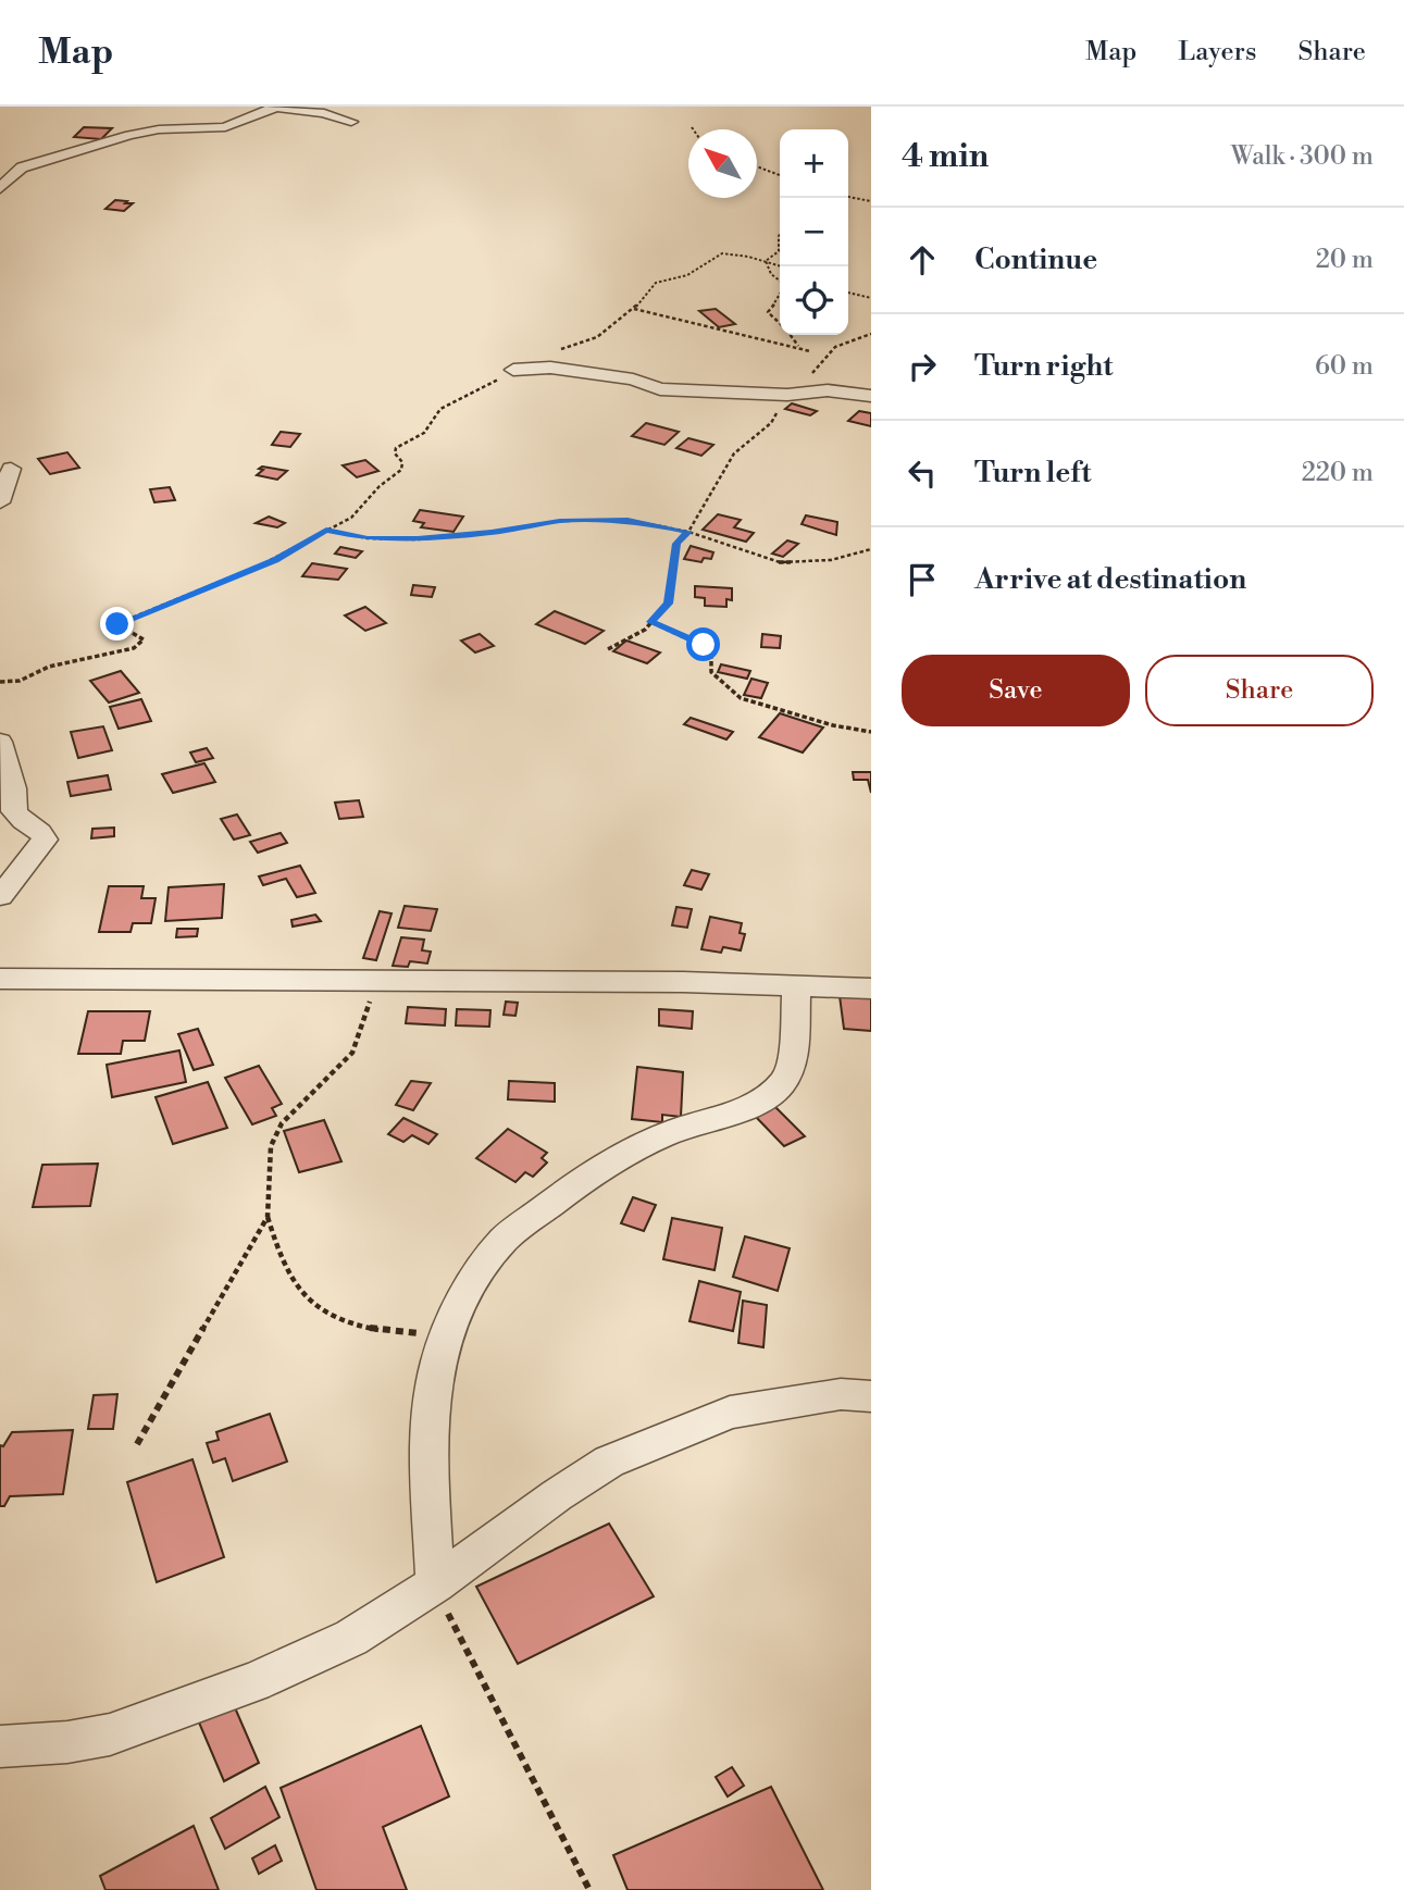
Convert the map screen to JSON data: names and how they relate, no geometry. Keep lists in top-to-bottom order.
{
  "north": "top left",
  "page": {
    "header": "Map",
    "nav": ["Map", "Layers", "Share"],
    "heading": ["4 min", "Walk · 300 m"],
    "map_buttons": ["+", "−"],
    "list": [
      ["Continue", "20 m"],
      ["Turn right", "60 m"],
      ["Turn left", "220 m"],
      "Arrive at destination"
    ],
    "buttons": ["Save", "Share"]
  }
}
